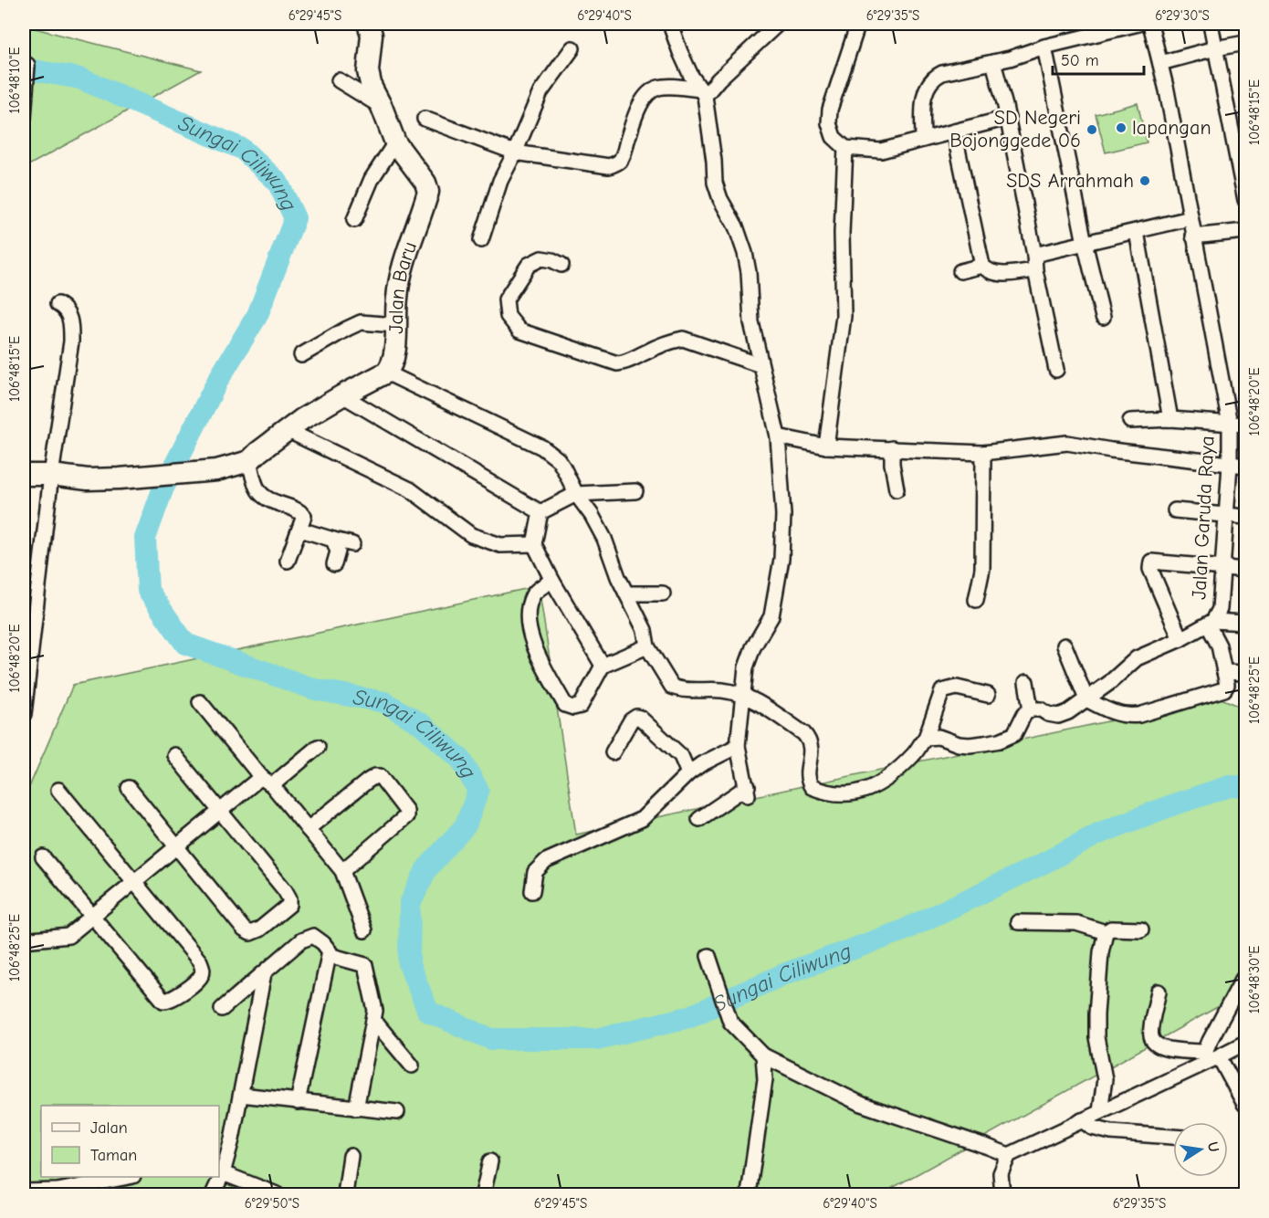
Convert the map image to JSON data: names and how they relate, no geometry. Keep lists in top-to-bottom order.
{
  "streets": {
    "street": ["Jalan Baru", "Jalan Garuda Raya"]
  },
  "water": ["Sungai Ciliwung"],
  "places": ["lapangan", "SD Negeri Bojonggede 06", "SDS Arrahmah"],
  "legend": ["Jalan", "Taman"],
  "scale_bar": "50 m",
  "north": "right",
  "coordinates": [
    "6°29'45\"S",
    "6°29'40\"S",
    "6°29'35\"S",
    "6°29'30\"S",
    "106°48'10\"E",
    "106°48'15\"E",
    "106°48'20\"E",
    "106°48'25\"E",
    "106°48'30\"E",
    "6°29'50\"S"
  ]
}
